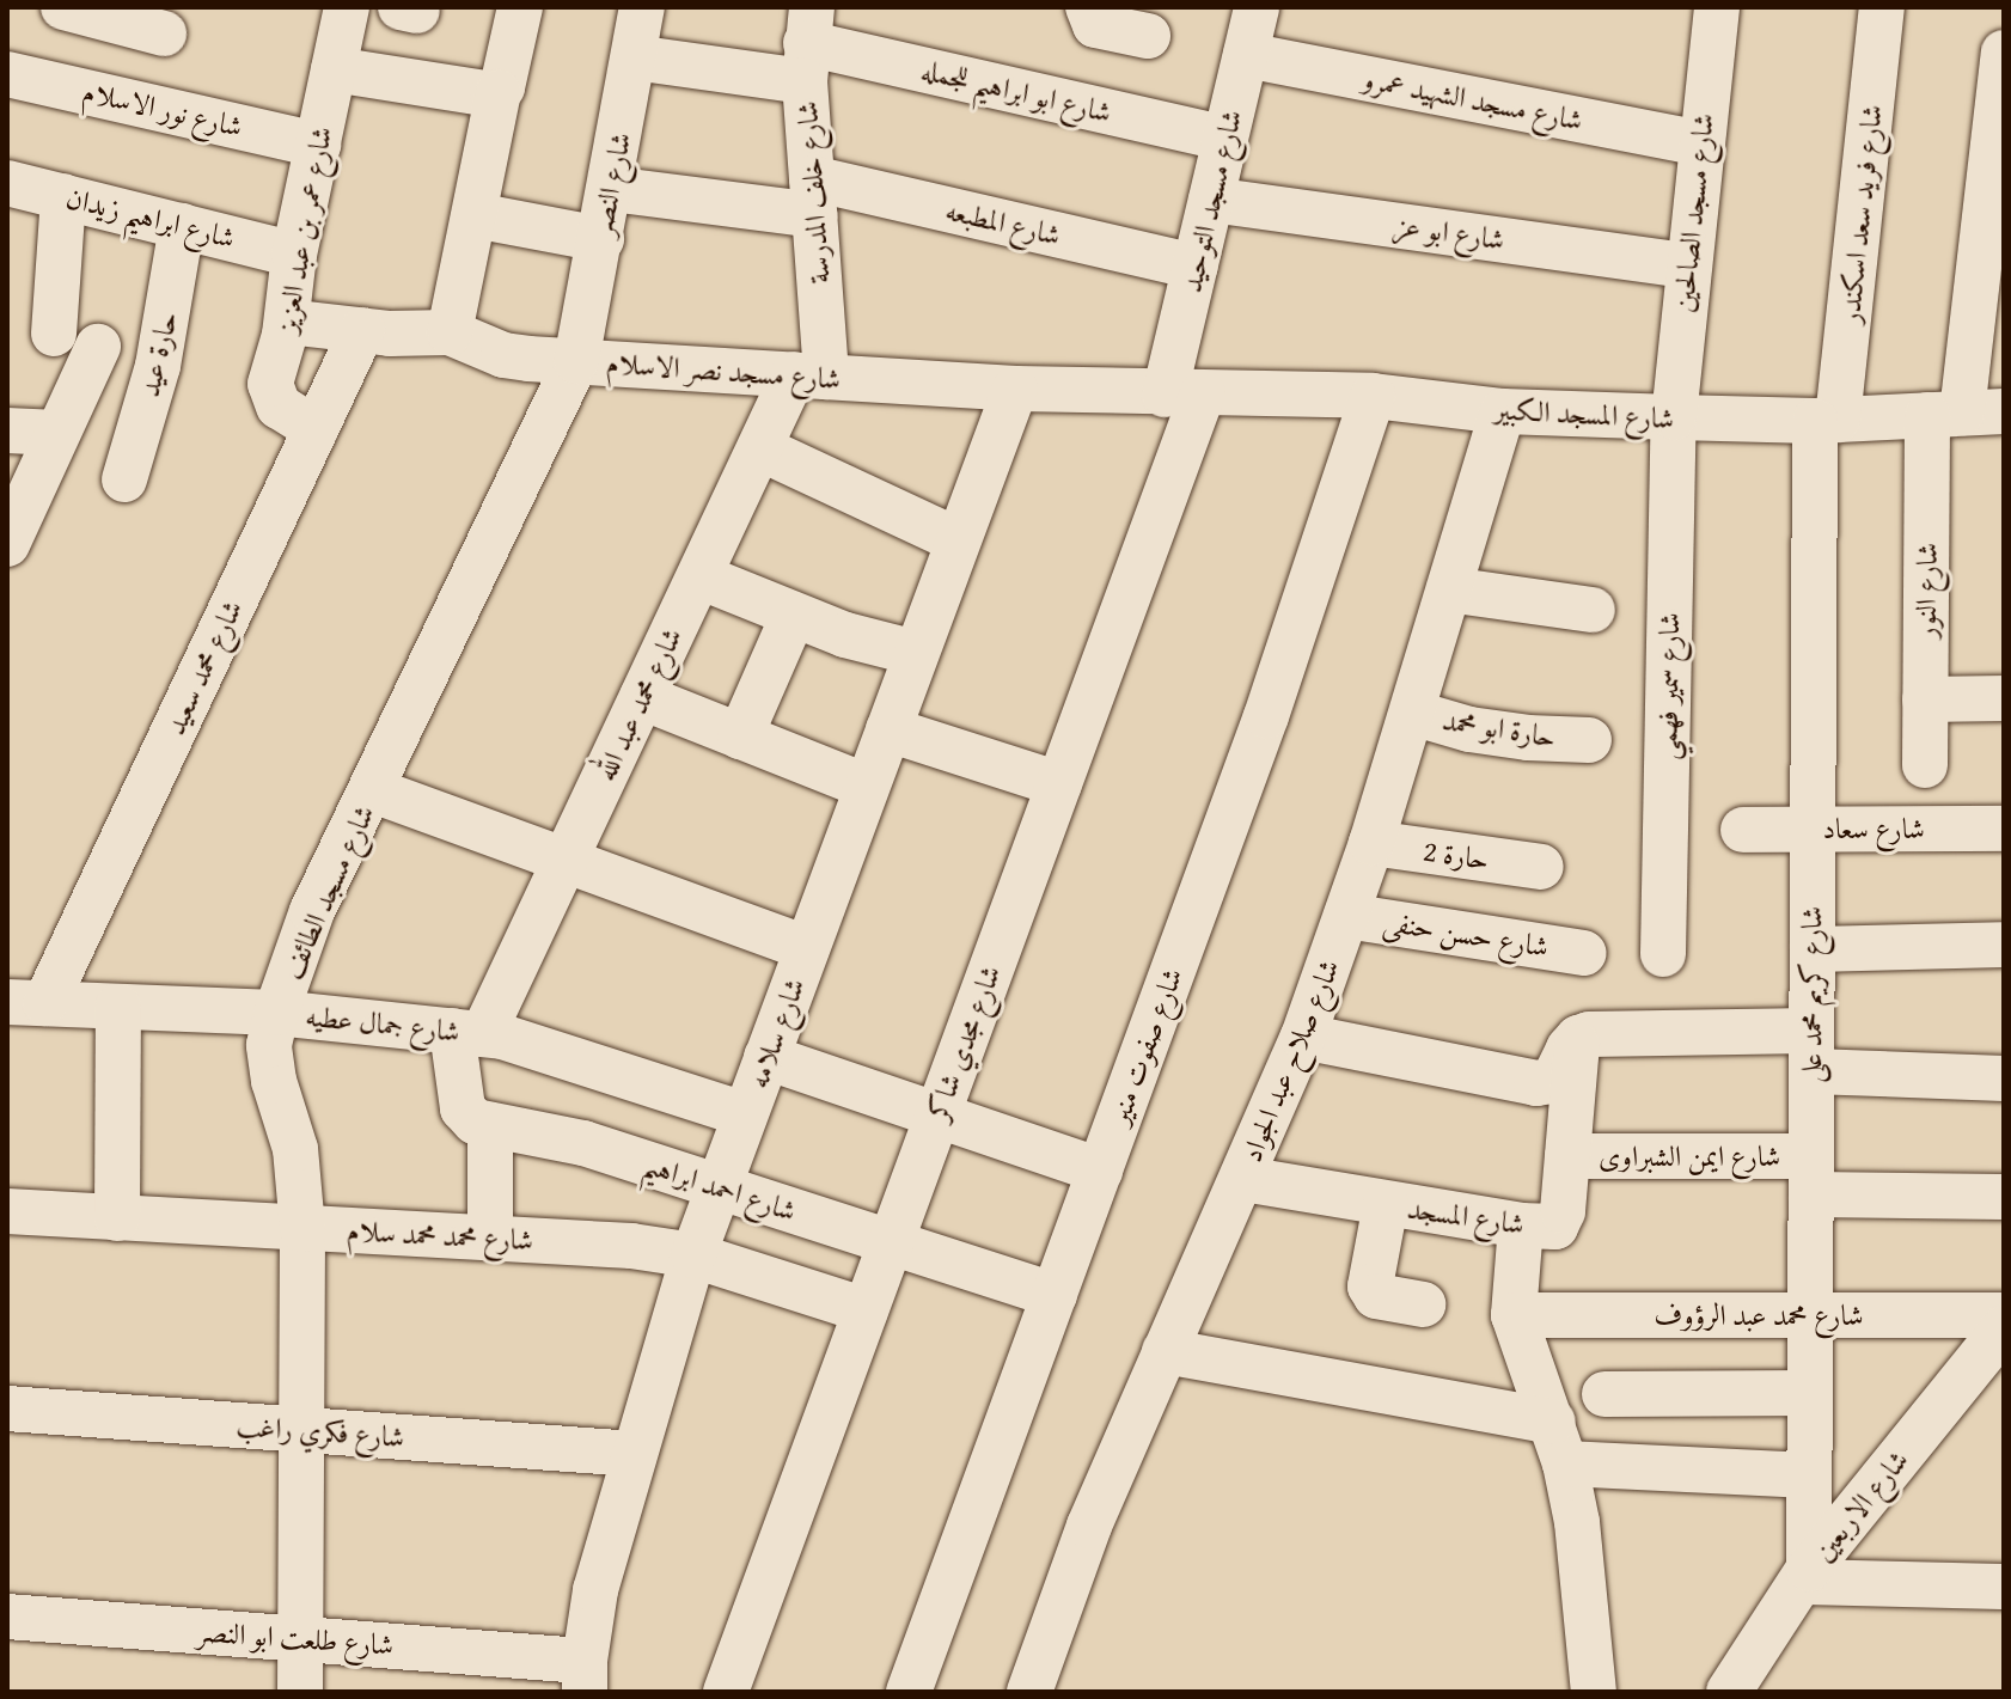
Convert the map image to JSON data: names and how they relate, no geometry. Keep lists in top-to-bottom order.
{
  "streets": {
    "street": [
      "شارع ابو ابراهيم للجمله",
      "شارع مسجد الشهيد عمرو",
      "شارع نور الاسلام",
      "شارع النصر",
      "شارع خلف المدرسة",
      "شارع مسجد التوحيد",
      "شارع مسجد الصالحين",
      "شارع فريد سعد اسكندر",
      "شارع ابراهيم زيدان",
      "شارع المطبعه",
      "شارع عمر بن عبد العزيز",
      "شارع ابو عز",
      "حارة عيد",
      "شارع مسجد نصر الاسلام",
      "شارع المسجد الكبير",
      "شارع النور",
      "شارع محمد سعيد",
      "شارع سمير فهمي",
      "شارع محمد عبد الله",
      "حارة ابو محمد",
      "شارع سعاد",
      "حارة 2",
      "شارع مسجد الطائف",
      "شارع حسن حنفى",
      "شارع كريم محمد على",
      "شارع جمال عطيه",
      "شارع سلامه",
      "شارع مجدي شاكر",
      "شارع صفوت منير",
      "شارع صلاح عبد الجواد",
      "شارع ايمن الشبراوى",
      "شارع احمد ابراهيم",
      "شارع المسجد",
      "شارع محمد محمد سلام",
      "شارع محمد عبد الرؤوف",
      "شارع فكري راغب",
      "شارع الاربعين",
      "شارع طلعت ابو النصر"
    ]
  },
  "crossings": [
    ["شارع ابو ابراهيم للجمله", "شارع النصر"],
    ["شارع ابو ابراهيم للجمله", "شارع خلف المدرسة"],
    ["شارع ابو ابراهيم للجمله", "شارع مسجد التوحيد"],
    ["شارع مسجد الشهيد عمرو", "شارع مسجد التوحيد"],
    ["شارع مسجد الشهيد عمرو", "شارع مسجد الصالحين"],
    ["شارع نور الاسلام", "شارع عمر بن عبد العزيز"],
    ["شارع النصر", "شارع المطبعه"],
    ["شارع النصر", "شارع مسجد نصر الاسلام"],
    ["شارع النصر", "شارع مسجد الطائف"],
    ["شارع خلف المدرسة", "شارع المطبعه"],
    ["شارع خلف المدرسة", "شارع مسجد نصر الاسلام"],
    ["شارع خلف المدرسة", "شارع محمد عبد الله"],
    ["شارع مسجد التوحيد", "شارع المطبعه"],
    ["شارع مسجد التوحيد", "شارع ابو عز"],
    ["شارع مسجد التوحيد", "شارع مسجد نصر الاسلام"],
    ["شارع مسجد التوحيد", "شارع المسجد الكبير"],
    ["شارع مسجد التوحيد", "شارع مجدي شاكر"],
    ["شارع مسجد الصالحين", "شارع ابو عز"],
    ["شارع مسجد الصالحين", "شارع المسجد الكبير"],
    ["شارع مسجد الصالحين", "شارع سمير فهمي"],
    ["شارع فريد سعد اسكندر", "شارع المسجد الكبير"],
    ["شارع فريد سعد اسكندر", "شارع كريم محمد على"],
    ["شارع ابراهيم زيدان", "شارع عمر بن عبد العزيز"],
    ["شارع ابراهيم زيدان", "حارة عيد"],
    ["شارع عمر بن عبد العزيز", "شارع مسجد نصر الاسلام"],
    ["شارع عمر بن عبد العزيز", "شارع محمد سعيد"],
    ["شارع مسجد نصر الاسلام", "شارع المسجد الكبير"],
    ["شارع مسجد نصر الاسلام", "شارع محمد سعيد"],
    ["شارع مسجد نصر الاسلام", "شارع محمد عبد الله"],
    ["شارع مسجد نصر الاسلام", "شارع مسجد الطائف"],
    ["شارع مسجد نصر الاسلام", "شارع سلامه"],
    ["شارع مسجد نصر الاسلام", "شارع مجدي شاكر"],
    ["شارع المسجد الكبير", "شارع النور"],
    ["شارع المسجد الكبير", "شارع سمير فهمي"],
    ["شارع المسجد الكبير", "شارع كريم محمد على"],
    ["شارع المسجد الكبير", "شارع مجدي شاكر"],
    ["شارع المسجد الكبير", "شارع صفوت منير"],
    ["شارع المسجد الكبير", "شارع صلاح عبد الجواد"],
    ["شارع محمد سعيد", "شارع جمال عطيه"],
    ["شارع محمد عبد الله", "شارع جمال عطيه"],
    ["حارة ابو محمد", "شارع صلاح عبد الجواد"],
    ["شارع سعاد", "شارع كريم محمد على"],
    ["حارة 2", "شارع صلاح عبد الجواد"],
    ["شارع مسجد الطائف", "شارع جمال عطيه"],
    ["شارع مسجد الطائف", "شارع محمد محمد سلام"],
    ["شارع مسجد الطائف", "شارع فكري راغب"],
    ["شارع مسجد الطائف", "شارع طلعت ابو النصر"],
    ["شارع حسن حنفى", "شارع صلاح عبد الجواد"],
    ["شارع كريم محمد على", "شارع ايمن الشبراوى"],
    ["شارع كريم محمد على", "شارع محمد عبد الرؤوف"],
    ["شارع كريم محمد على", "شارع الاربعين"],
    ["شارع جمال عطيه", "شارع سلامه"],
    ["شارع سلامه", "شارع احمد ابراهيم"],
    ["شارع سلامه", "شارع محمد محمد سلام"],
    ["شارع سلامه", "شارع فكري راغب"],
    ["شارع سلامه", "شارع طلعت ابو النصر"],
    ["شارع مجدي شاكر", "شارع احمد ابراهيم"],
    ["شارع مجدي شاكر", "شارع محمد محمد سلام"],
    ["شارع صفوت منير", "شارع احمد ابراهيم"],
    ["شارع صلاح عبد الجواد", "شارع المسجد"],
    ["شارع ايمن الشبراوى", "شارع المسجد"]
  ]
}
